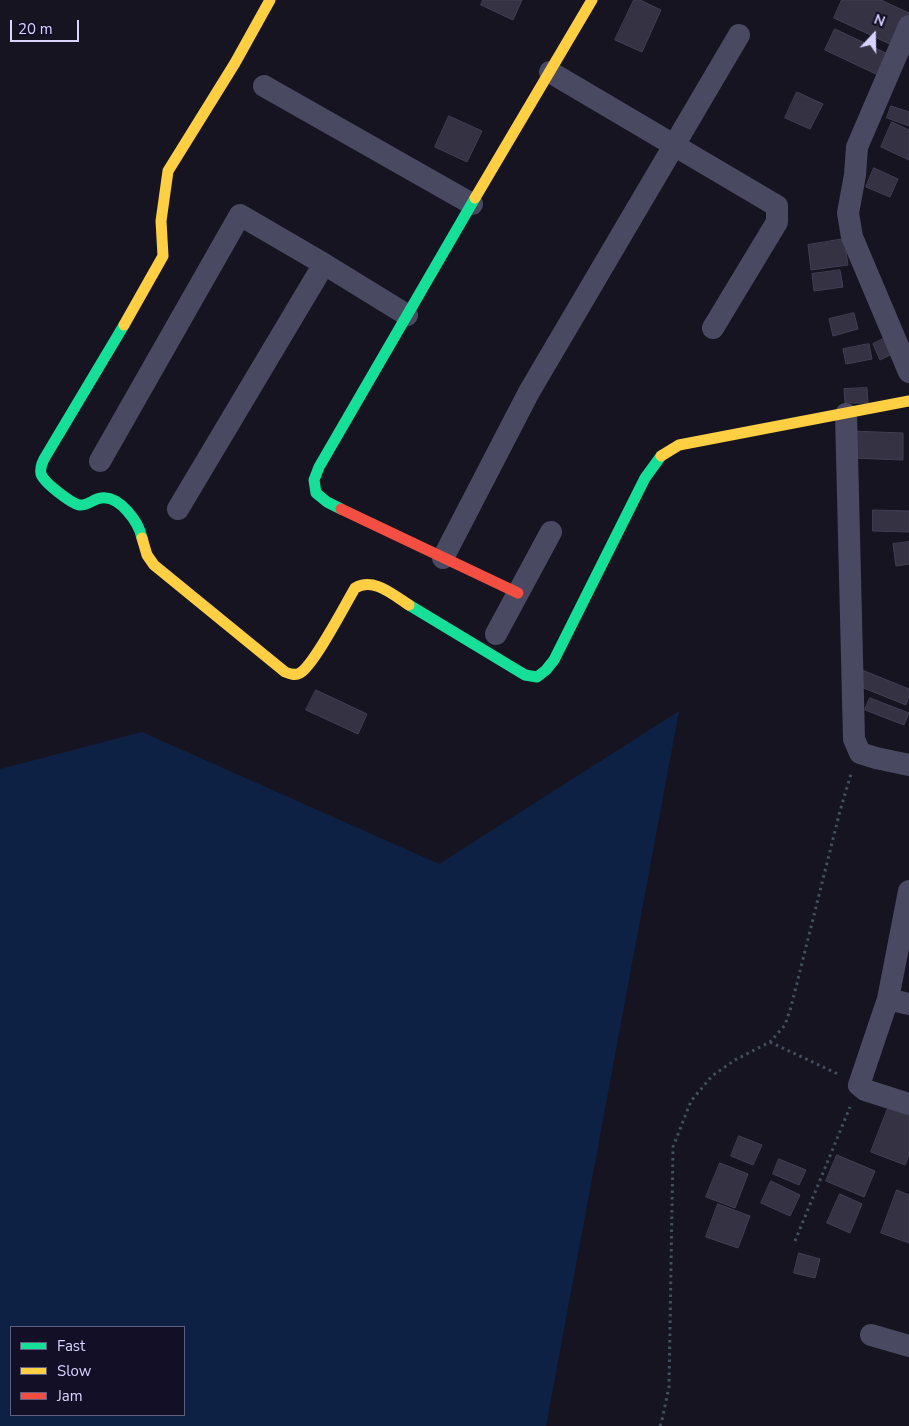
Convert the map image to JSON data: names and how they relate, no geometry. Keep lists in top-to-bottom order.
{
  "legend": ["Fast", "Slow", "Jam"],
  "scale_bar": "20 m",
  "north": "top"
}
